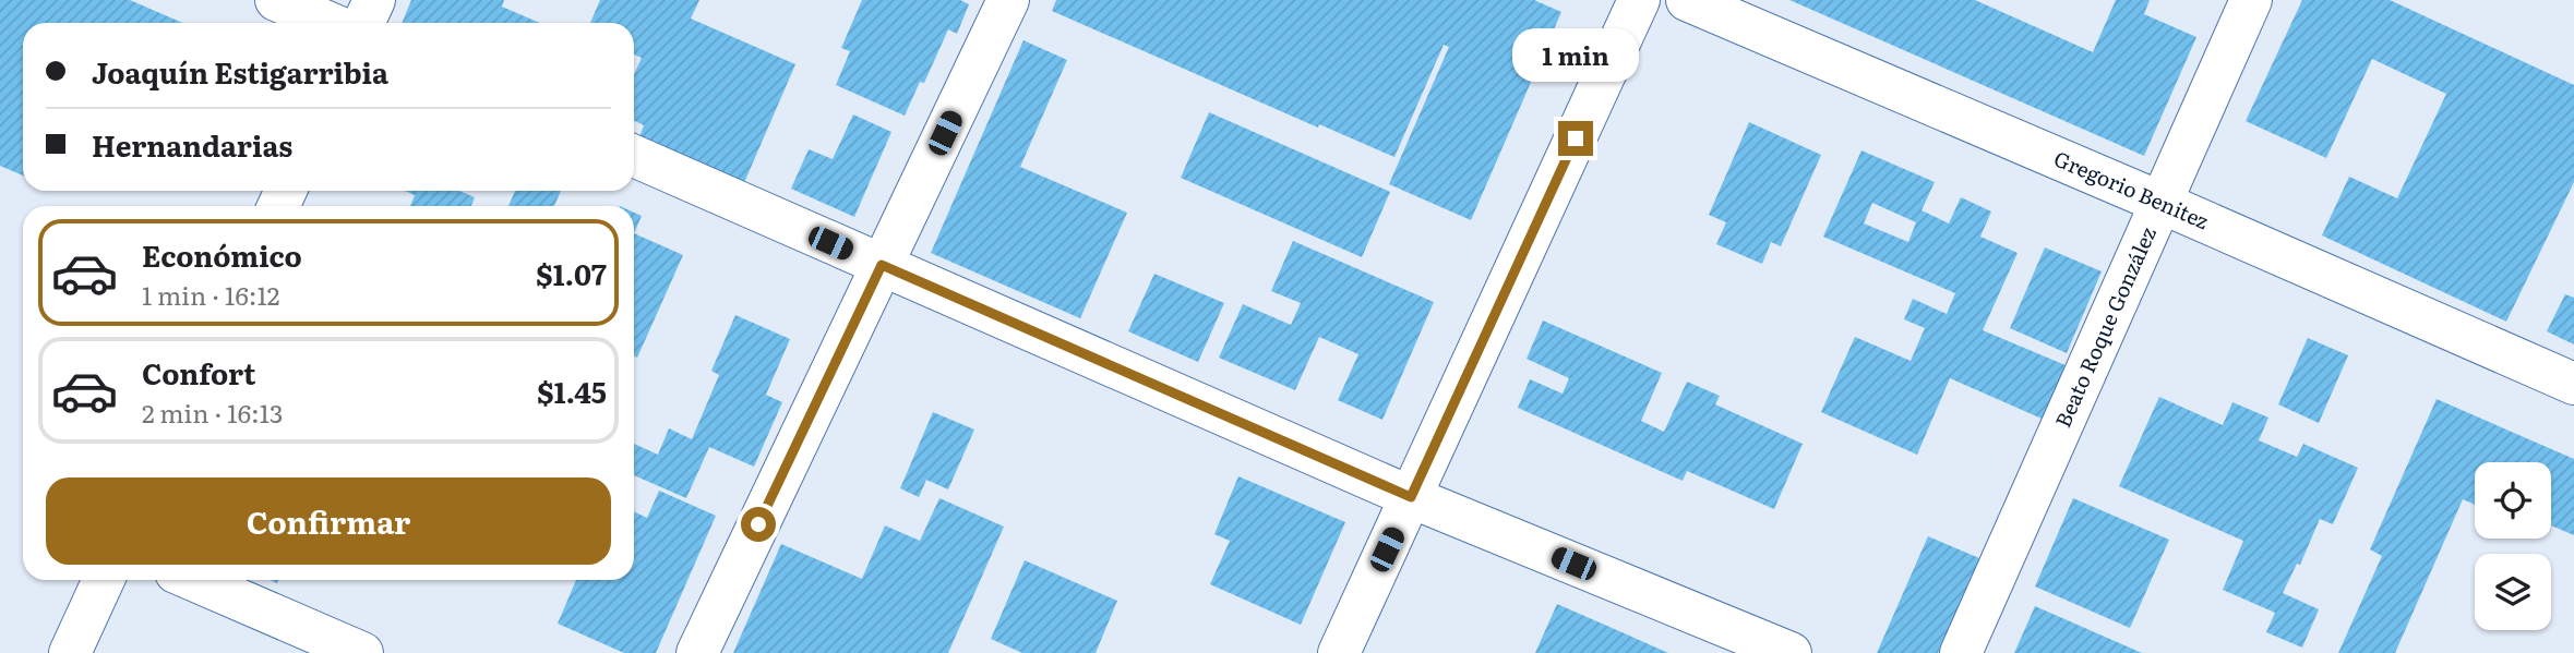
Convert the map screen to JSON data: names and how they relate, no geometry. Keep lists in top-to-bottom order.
{
  "streets": {
    "street": ["Gregorio Benitez", "Beato Roque González"]
  },
  "crossings": [
    ["Gregorio Benitez", "Beato Roque González"]
  ],
  "page": {
    "banner": ["Joaquín Estigarribia", "Hernandarias"],
    "bubble": "1 min",
    "list": [
      {
        "name": "Económico",
        "note": "1 min · 16:12",
        "value": "$1.07"
      },
      {
        "name": "Confort",
        "note": "2 min · 16:13",
        "value": "$1.45"
      }
    ],
    "buttons": "Confirmar"
  }
}
